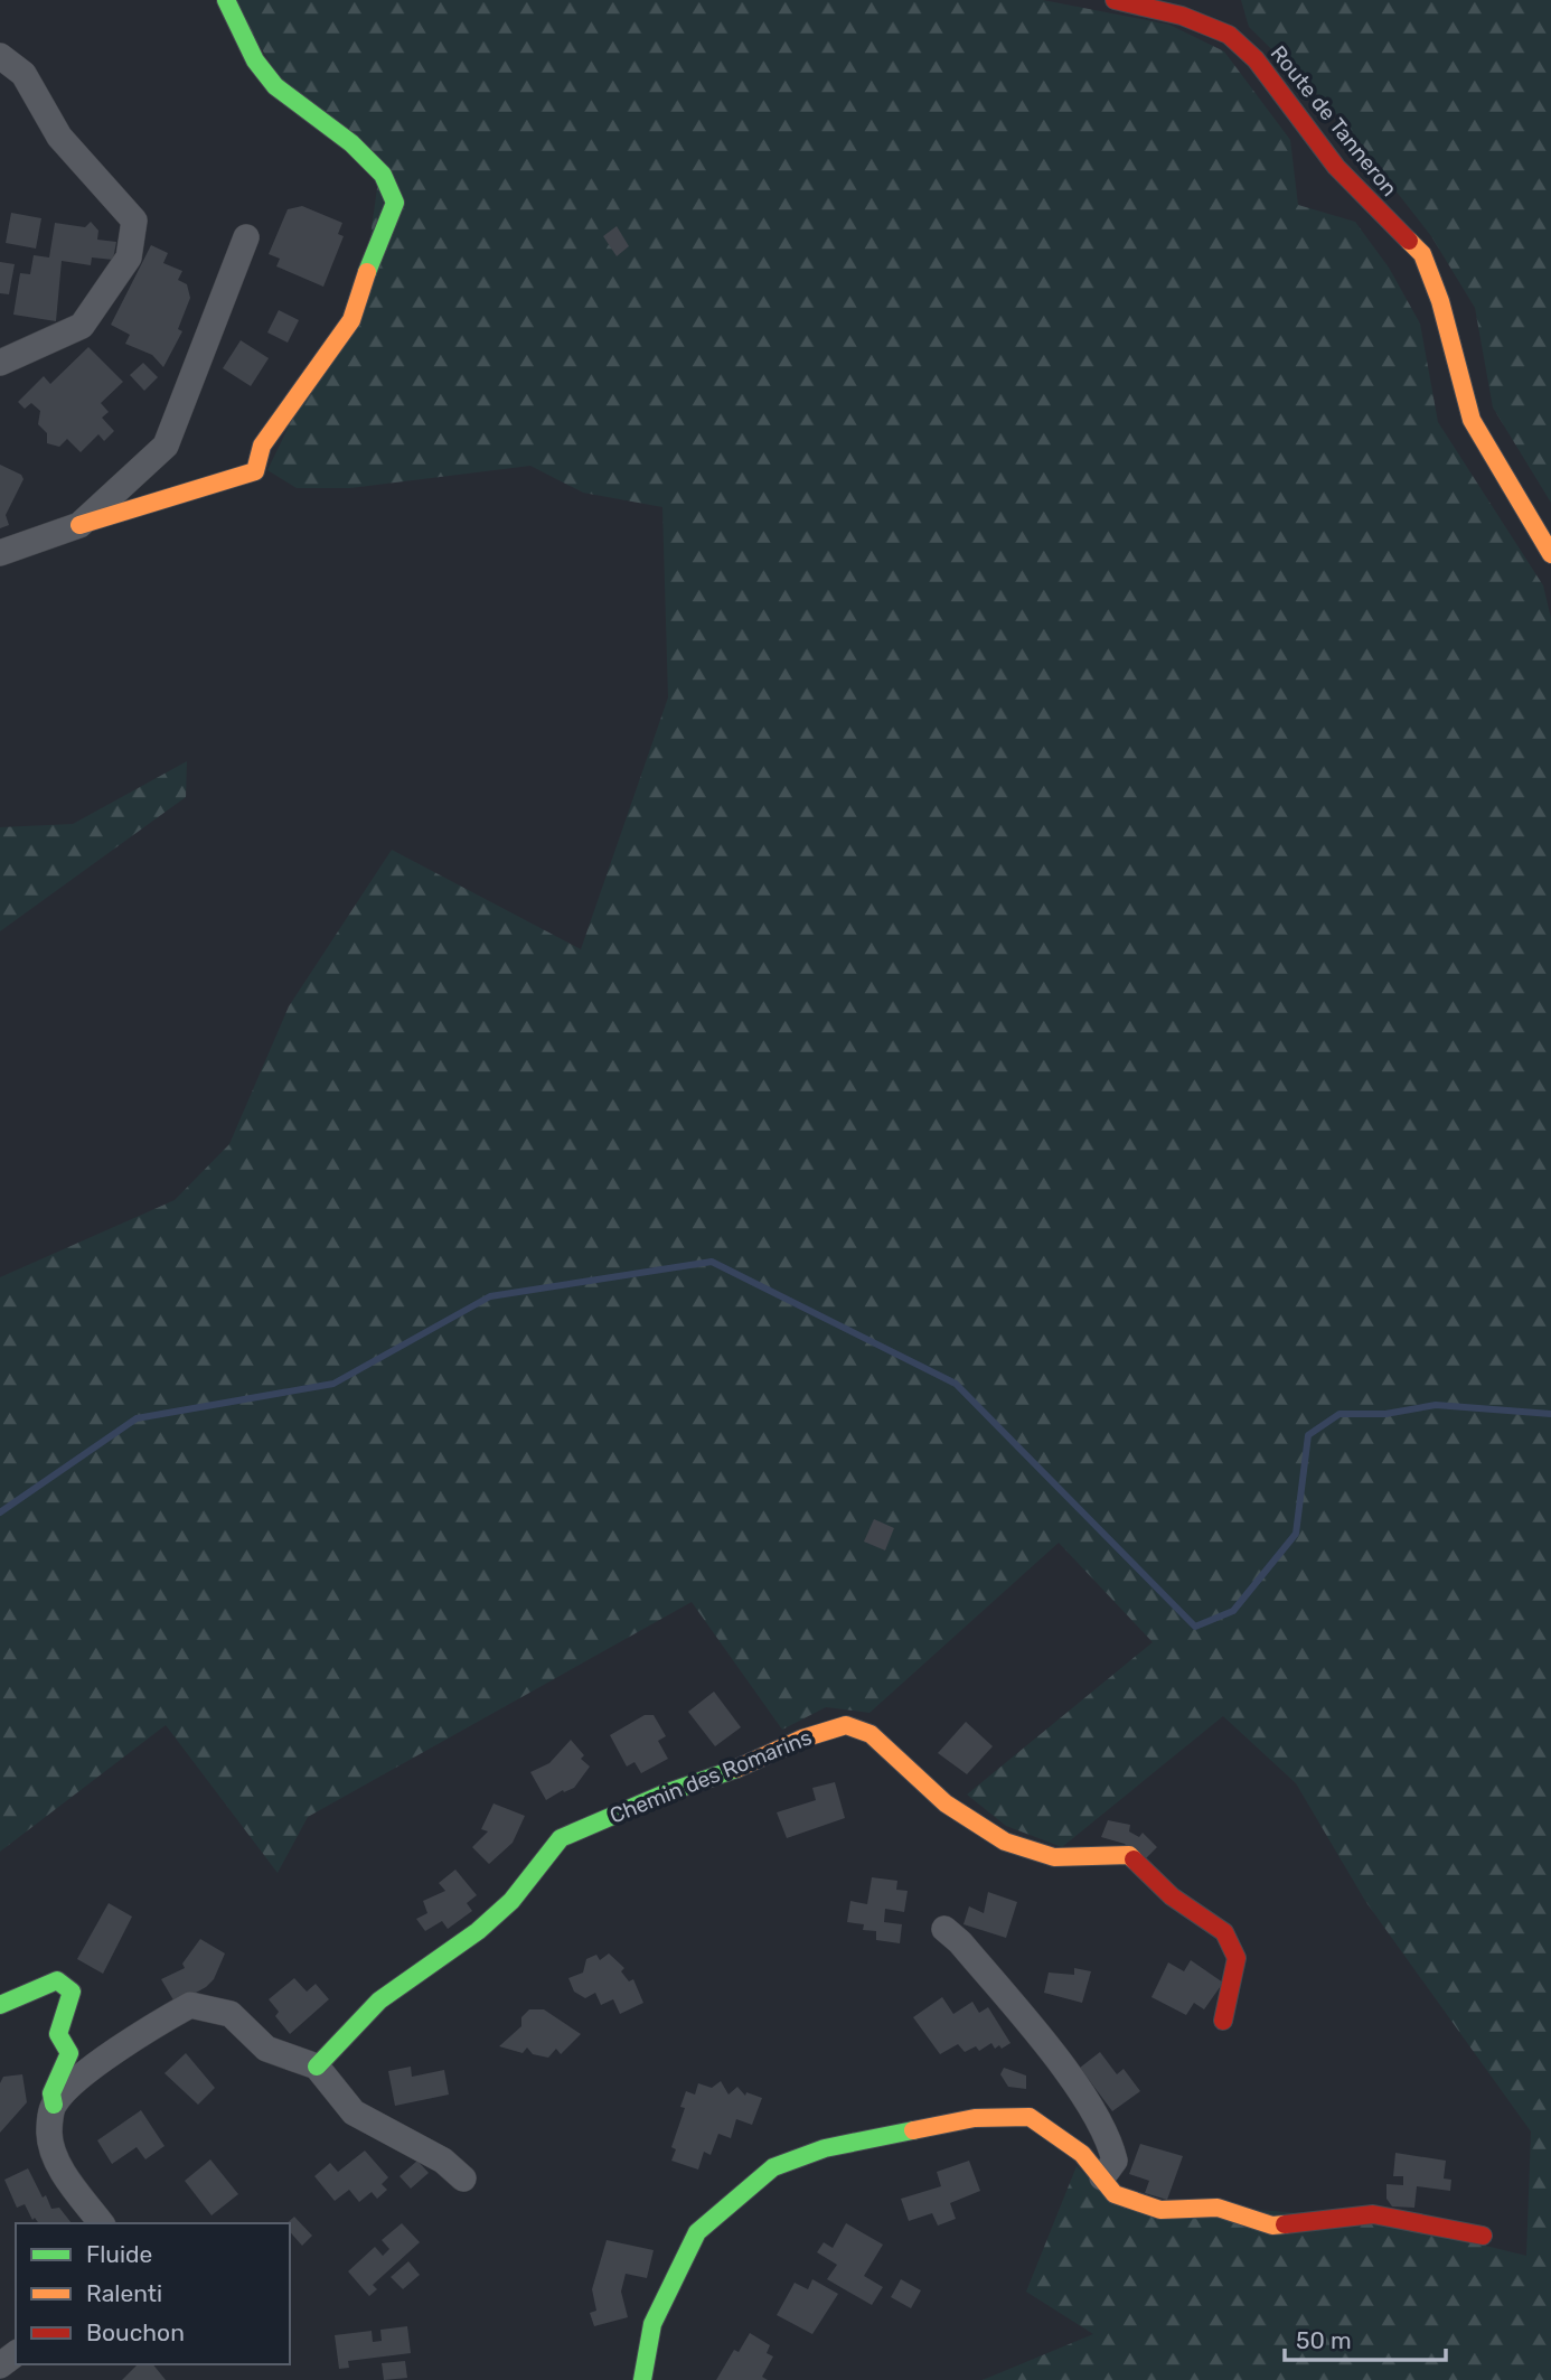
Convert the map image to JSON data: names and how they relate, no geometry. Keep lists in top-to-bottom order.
{
  "streets": {
    "street": ["Route de Tanneron", "Chemin des Romarins"]
  },
  "legend": ["Fluide", "Ralenti", "Bouchon"],
  "scale_bar": "50 m"
}
